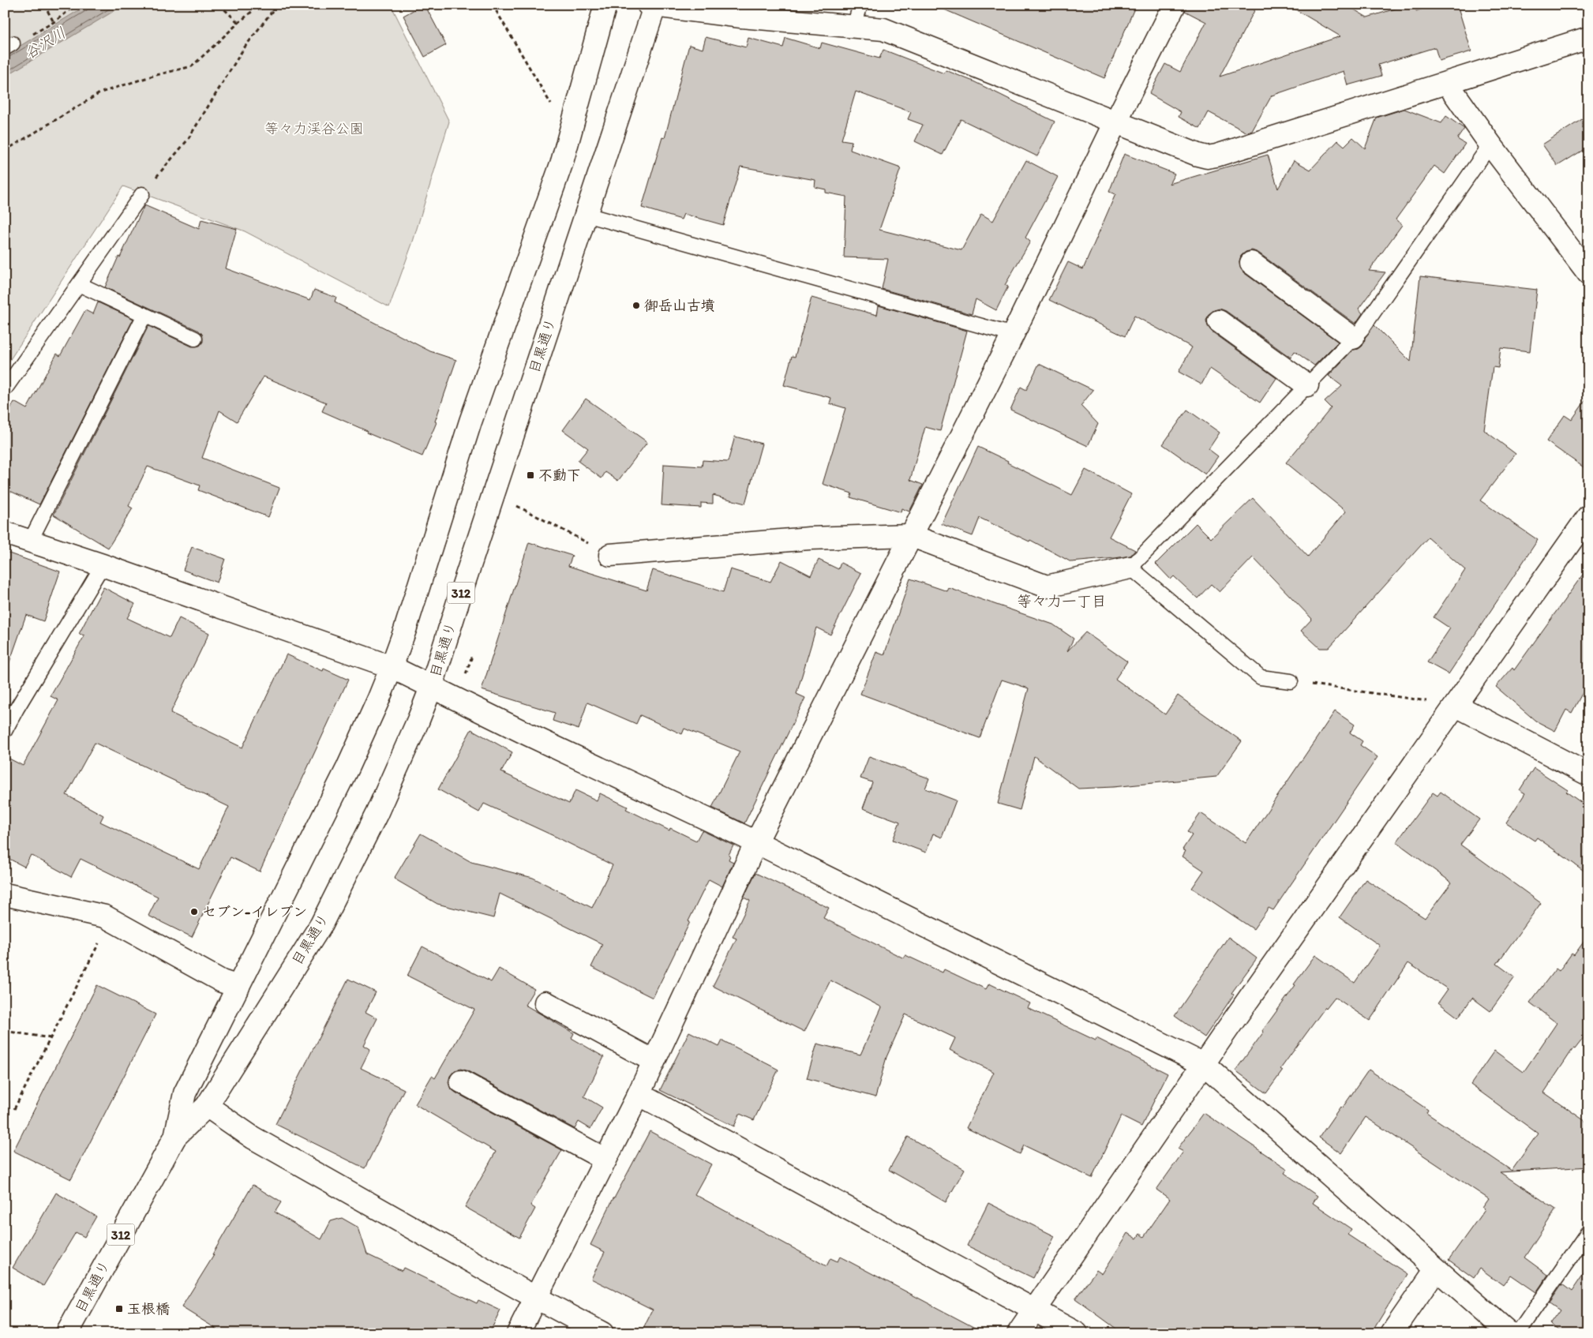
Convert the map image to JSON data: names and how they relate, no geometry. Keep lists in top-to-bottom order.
{
  "streets": {
    "street": ["目黒通り", "312"]
  },
  "districts": ["等々力一丁目"],
  "water": ["谷沢川"],
  "parks": ["等々力渓谷公園"],
  "places": {
    "other": ["御岳山古墳", "セブン-イレブン"],
    "transit": ["不動下", "玉根橋"]
  }
}
